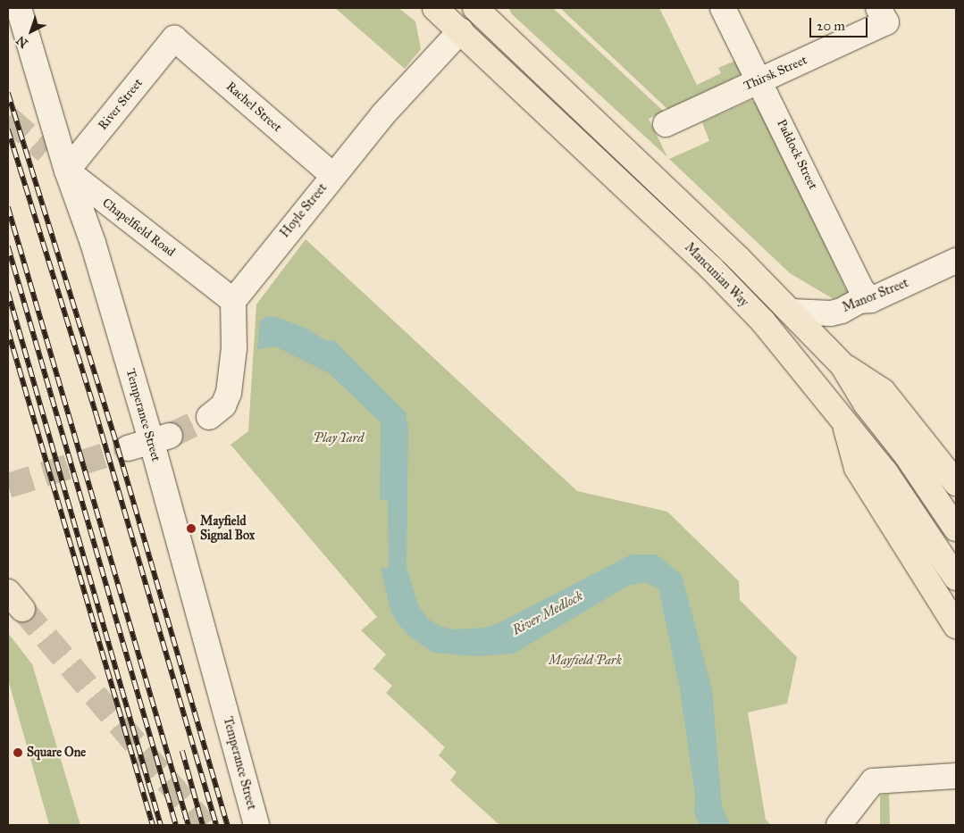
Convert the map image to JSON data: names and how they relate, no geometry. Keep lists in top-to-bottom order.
{
  "streets": {
    "highway": ["Mancunian Way"],
    "street": [
      "Thirsk Street",
      "River Street",
      "Rachel Street",
      "Paddock Street",
      "Hoyle Street",
      "Chapelfield Road",
      "Manor Street",
      "Temperance Street"
    ]
  },
  "crossings": [
    ["Thirsk Street", "Paddock Street"],
    ["River Street", "Rachel Street"],
    ["River Street", "Chapelfield Road"],
    ["River Street", "Temperance Street"],
    ["Rachel Street", "Hoyle Street"],
    ["Paddock Street", "Manor Street"],
    ["Hoyle Street", "Chapelfield Road"],
    ["Hoyle Street", "Mancunian Way"],
    ["Chapelfield Road", "Temperance Street"]
  ],
  "water": ["River Medlock"],
  "parks": ["Play Yard", "Mayfield Park"],
  "places": ["Mayfield Signal Box", "Square One"],
  "scale_bar": "20 m",
  "north": "bottom left"
}
